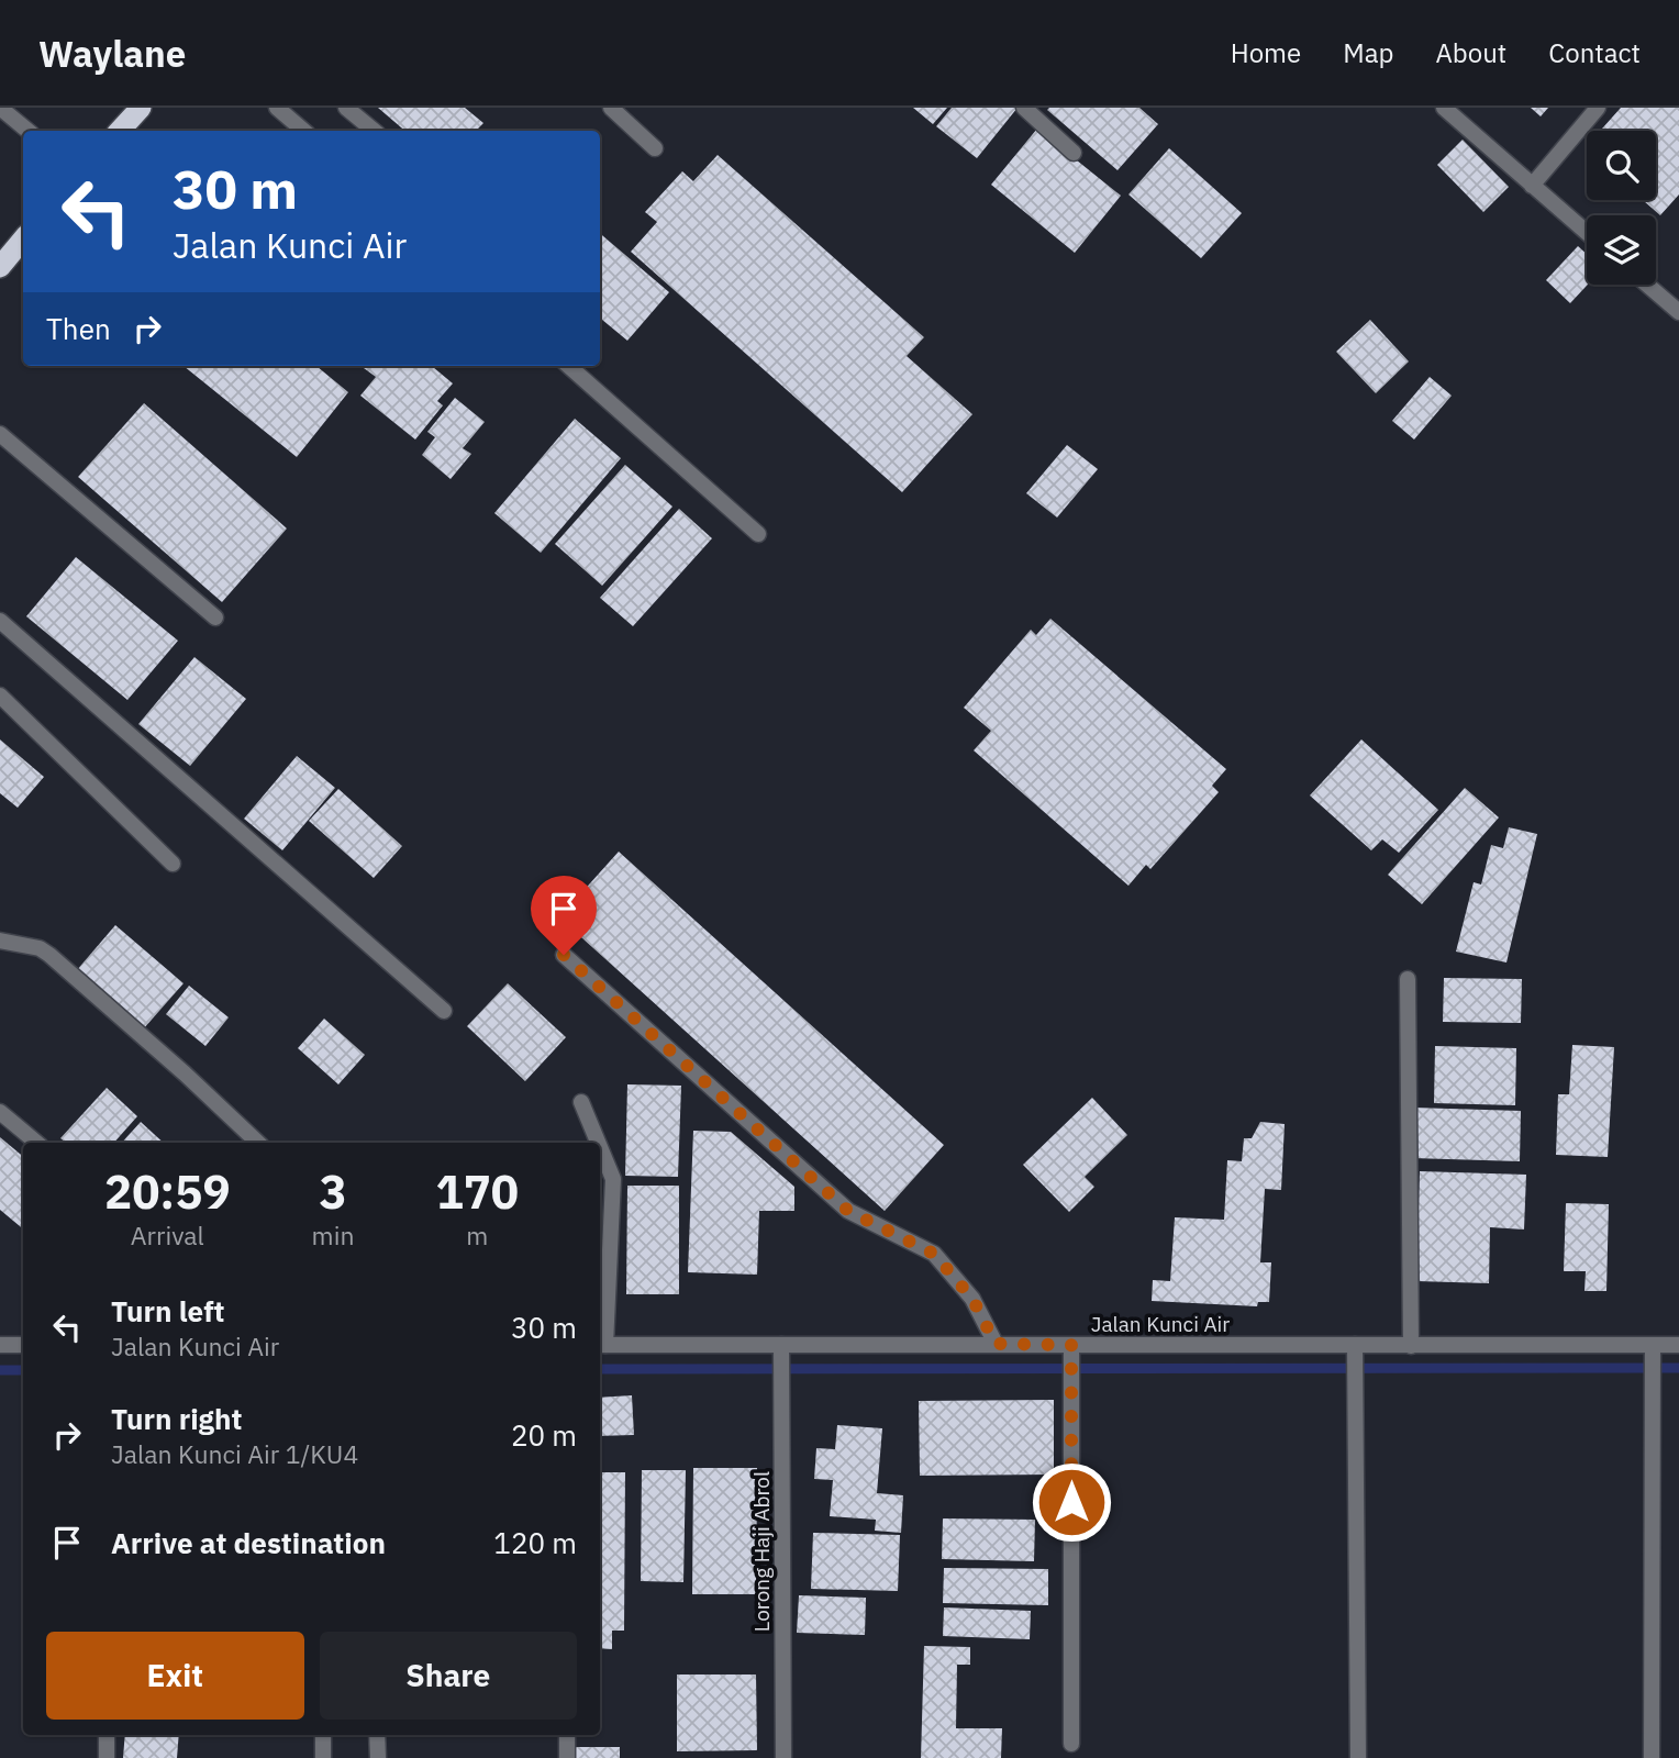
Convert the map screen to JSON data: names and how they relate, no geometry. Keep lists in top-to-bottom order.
{
  "streets": {
    "street": ["Jalan Kunci Air", "Lorong Haji Abrol"]
  },
  "crossings": [
    ["Jalan Kunci Air", "Lorong Haji Abrol"]
  ],
  "page": {
    "header": "Waylane",
    "nav": [
      "Home",
      "Map",
      "About",
      "Contact"
    ],
    "turn": ["30 m", "Jalan Kunci Air"],
    "then": "Then",
    "eta": [
      "20:59",
      "Arrival",
      "3",
      "min",
      "170",
      "m"
    ],
    "list": [
      {
        "name": "Turn left",
        "note": "Jalan Kunci Air",
        "value": "30 m"
      },
      {
        "name": "Turn right",
        "note": "Jalan Kunci Air 1/KU4",
        "value": "20 m"
      },
      {
        "name": "Arrive at destination",
        "value": "120 m"
      }
    ],
    "buttons": ["Exit", "Share"]
  }
}
